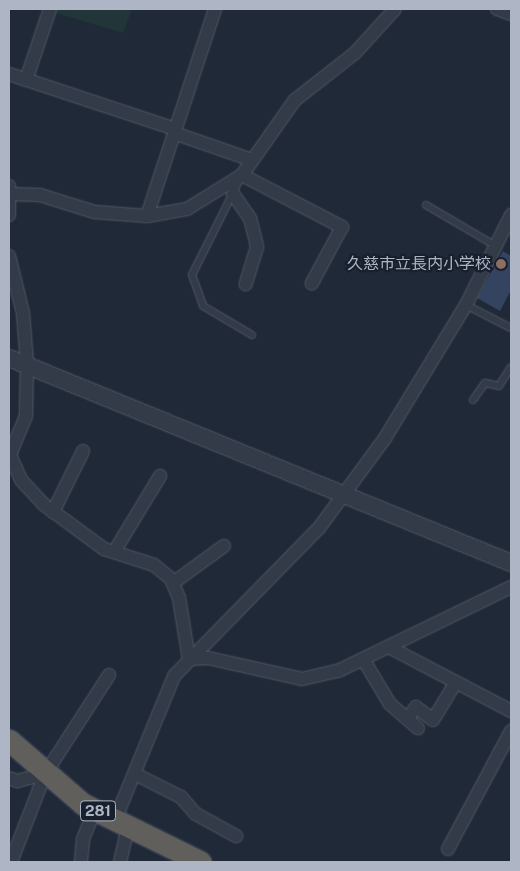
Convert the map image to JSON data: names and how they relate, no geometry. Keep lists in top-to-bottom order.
{
  "streets": {
    "highway": ["281"]
  },
  "places": ["久慈市立長内小学校"]
}
